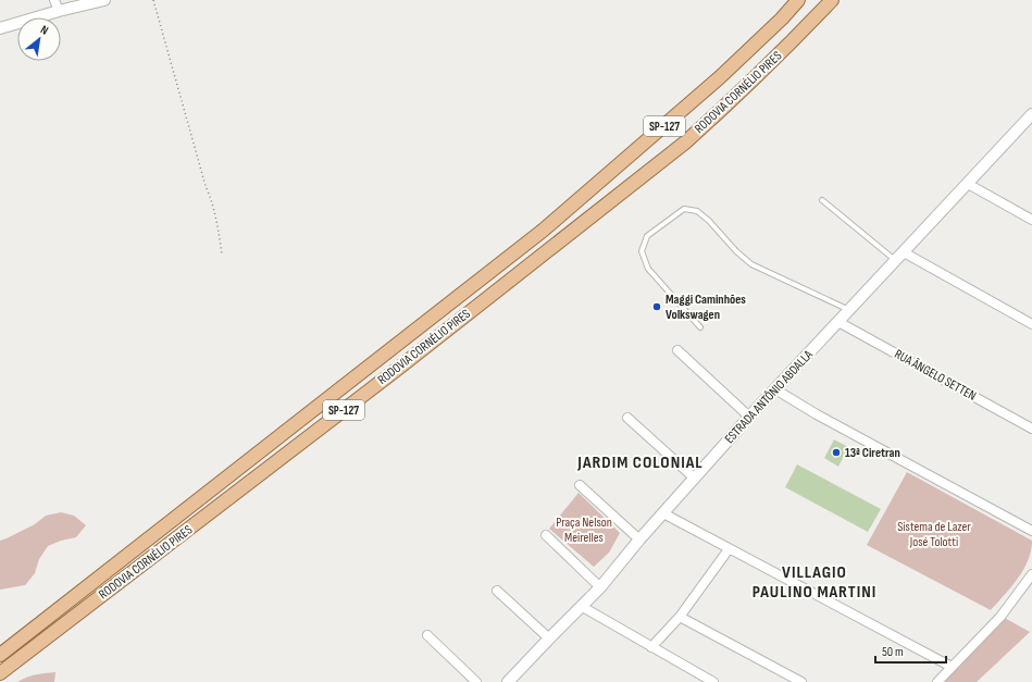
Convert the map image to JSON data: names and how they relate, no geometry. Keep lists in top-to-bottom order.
{
  "streets": {
    "main road": ["RODOVIA CORNÉLIO PIRES", "SP-127"],
    "street": ["RUA ÂNGELO SETTEN", "ESTRADA ANTÔNIO ABDALLA"]
  },
  "crossings": [
    ["RUA ÂNGELO SETTEN", "ESTRADA ANTÔNIO ABDALLA"]
  ],
  "districts": ["JARDIM COLONIAL", "VILLAGIO PAULINO MARTINI"],
  "parks": ["Praça Nelson Meirelles", "Sistema de Lazer José Tolotti"],
  "places": ["Maggi Caminhões Volkswagen", "13ª Ciretran"],
  "scale_bar": "50 m",
  "north": "top right"
}
